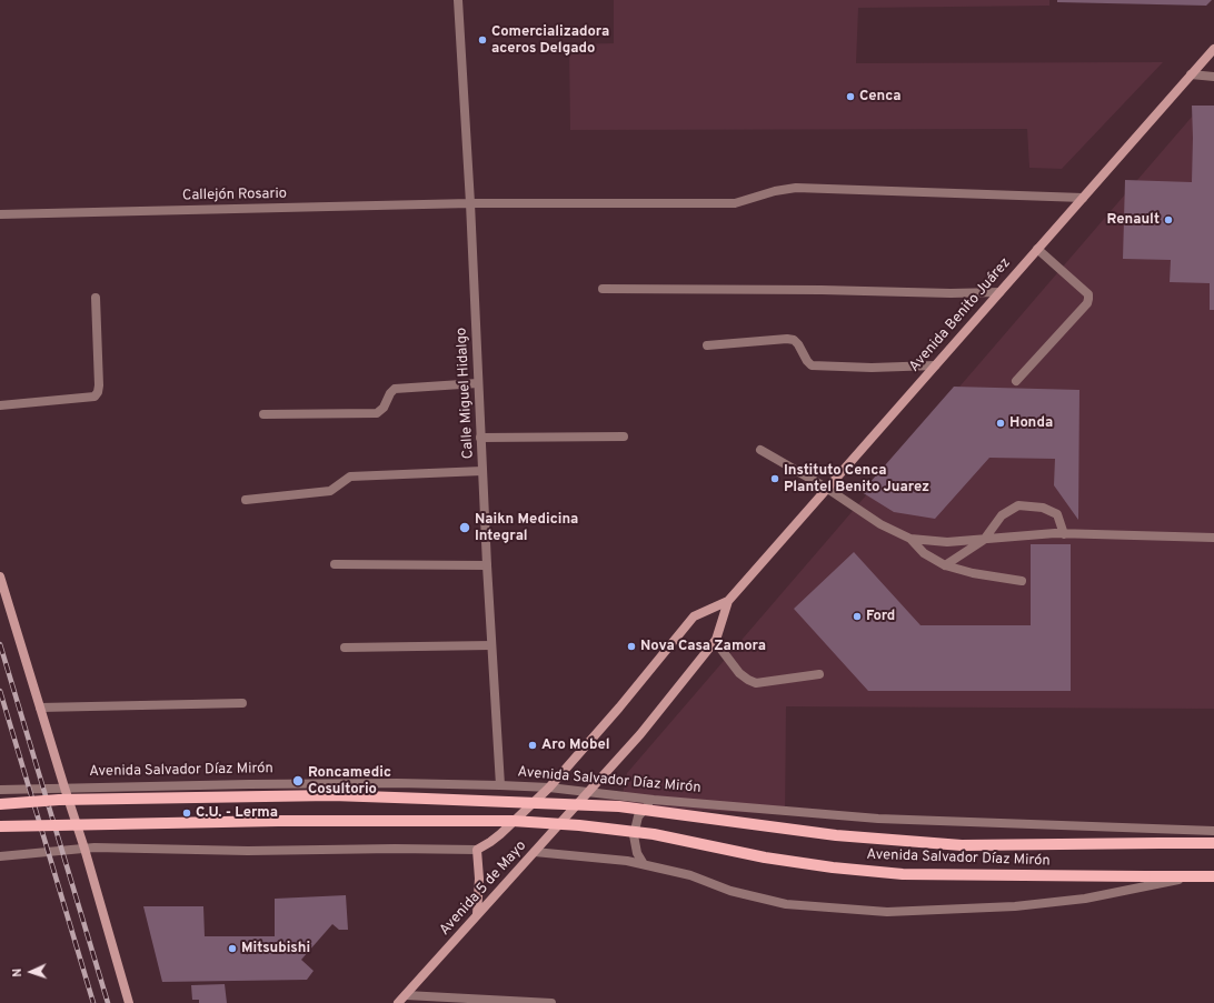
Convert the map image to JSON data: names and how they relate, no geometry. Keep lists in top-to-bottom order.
{
  "streets": {
    "main road": ["Avenida Benito Juárez", "Avenida Salvador Díaz Mirón", "Avenida 5 de Mayo"],
    "street": ["Callejón Rosario", "Calle Miguel Hidalgo"]
  },
  "crossings": [
    ["Callejón Rosario", "Avenida Benito Juárez"],
    ["Callejón Rosario", "Calle Miguel Hidalgo"],
    ["Avenida Benito Juárez", "Avenida Salvador Díaz Mirón"],
    ["Avenida Benito Juárez", "Avenida 5 de Mayo"],
    ["Calle Miguel Hidalgo", "Avenida Salvador Díaz Mirón"],
    ["Avenida Salvador Díaz Mirón", "Avenida 5 de Mayo"]
  ],
  "places": [
    "Comercializadora aceros Delgado",
    "Cenca",
    "Renault",
    "Honda",
    "Instituto Cenca Plantel Benito Juarez",
    "Naikn Medicina Integral",
    "Ford",
    "Nova Casa Zamora",
    "Aro Mobel",
    "Roncamedic Cosultorio",
    "C.U. - Lerma",
    "Mitsubishi"
  ],
  "north": "left"
}
